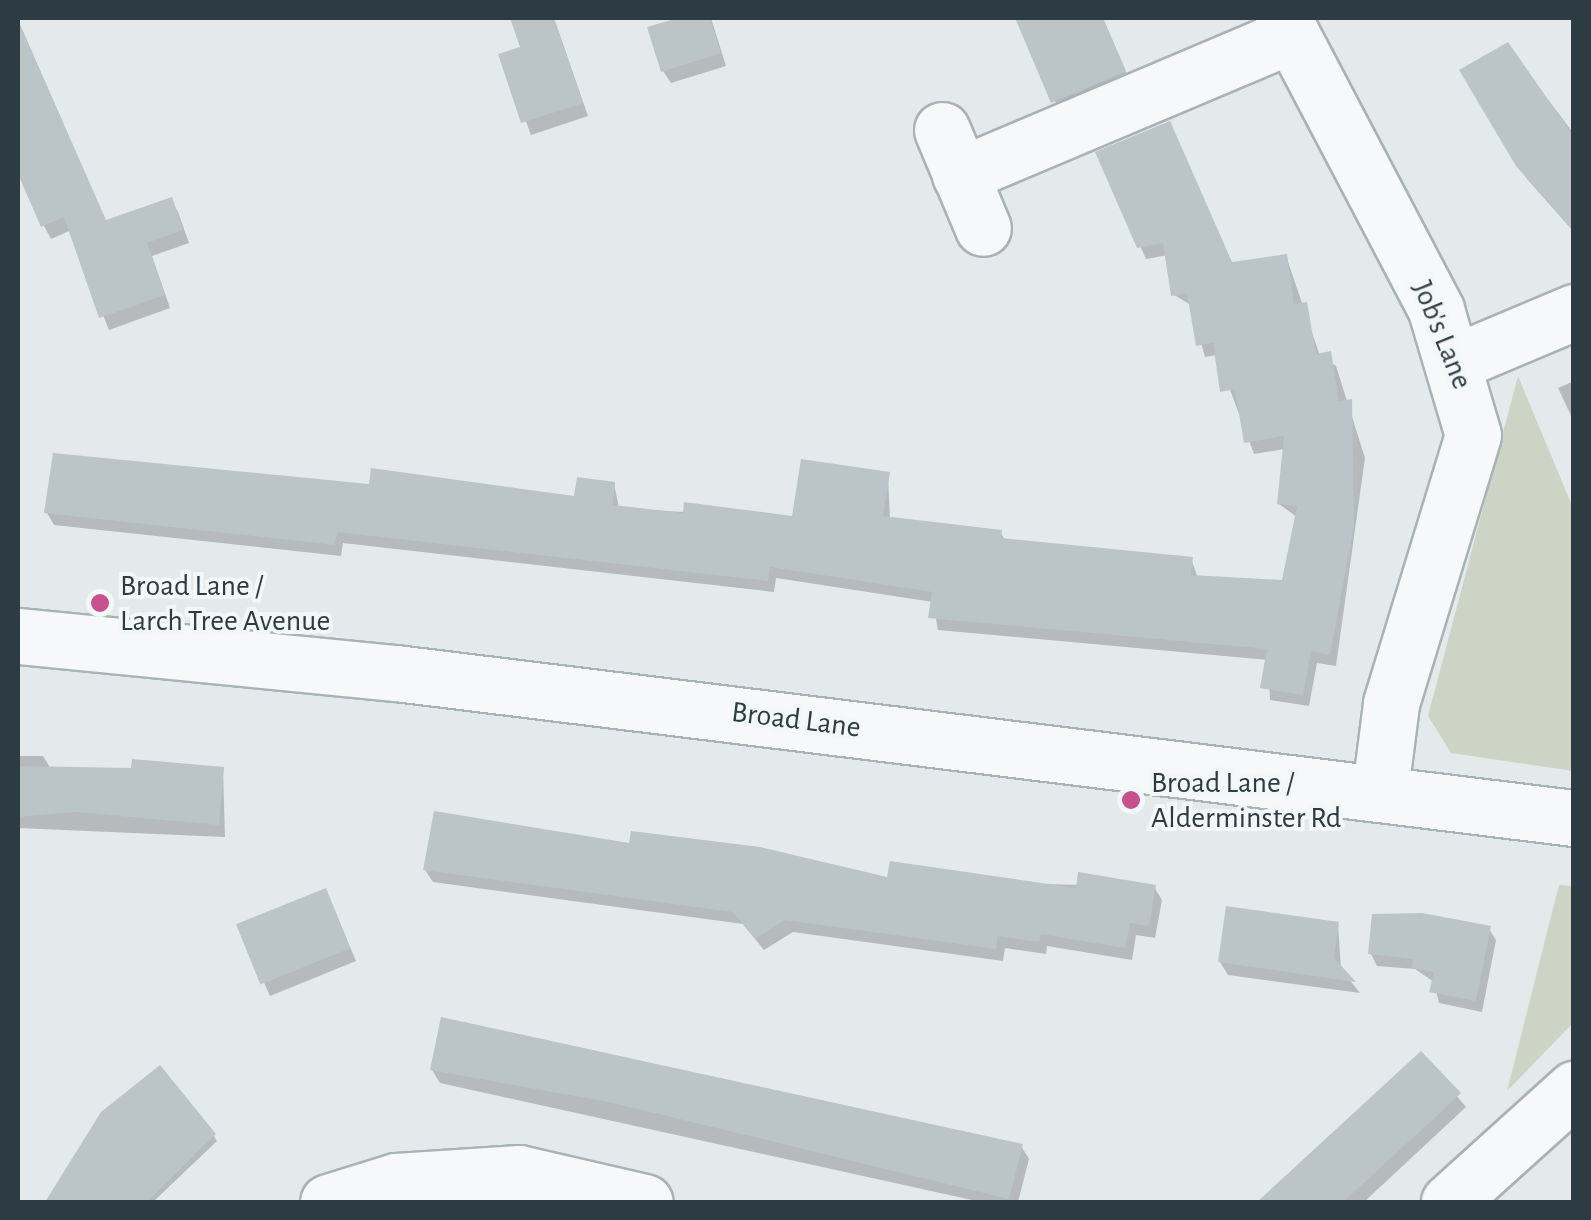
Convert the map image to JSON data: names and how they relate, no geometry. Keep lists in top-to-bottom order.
{
  "streets": {
    "street": ["Job's Lane", "Broad Lane"]
  },
  "crossings": [
    ["Job's Lane", "Broad Lane"]
  ],
  "places": ["Broad Lane / Larch Tree Avenue", "Broad Lane / Alderminster Rd"]
}
